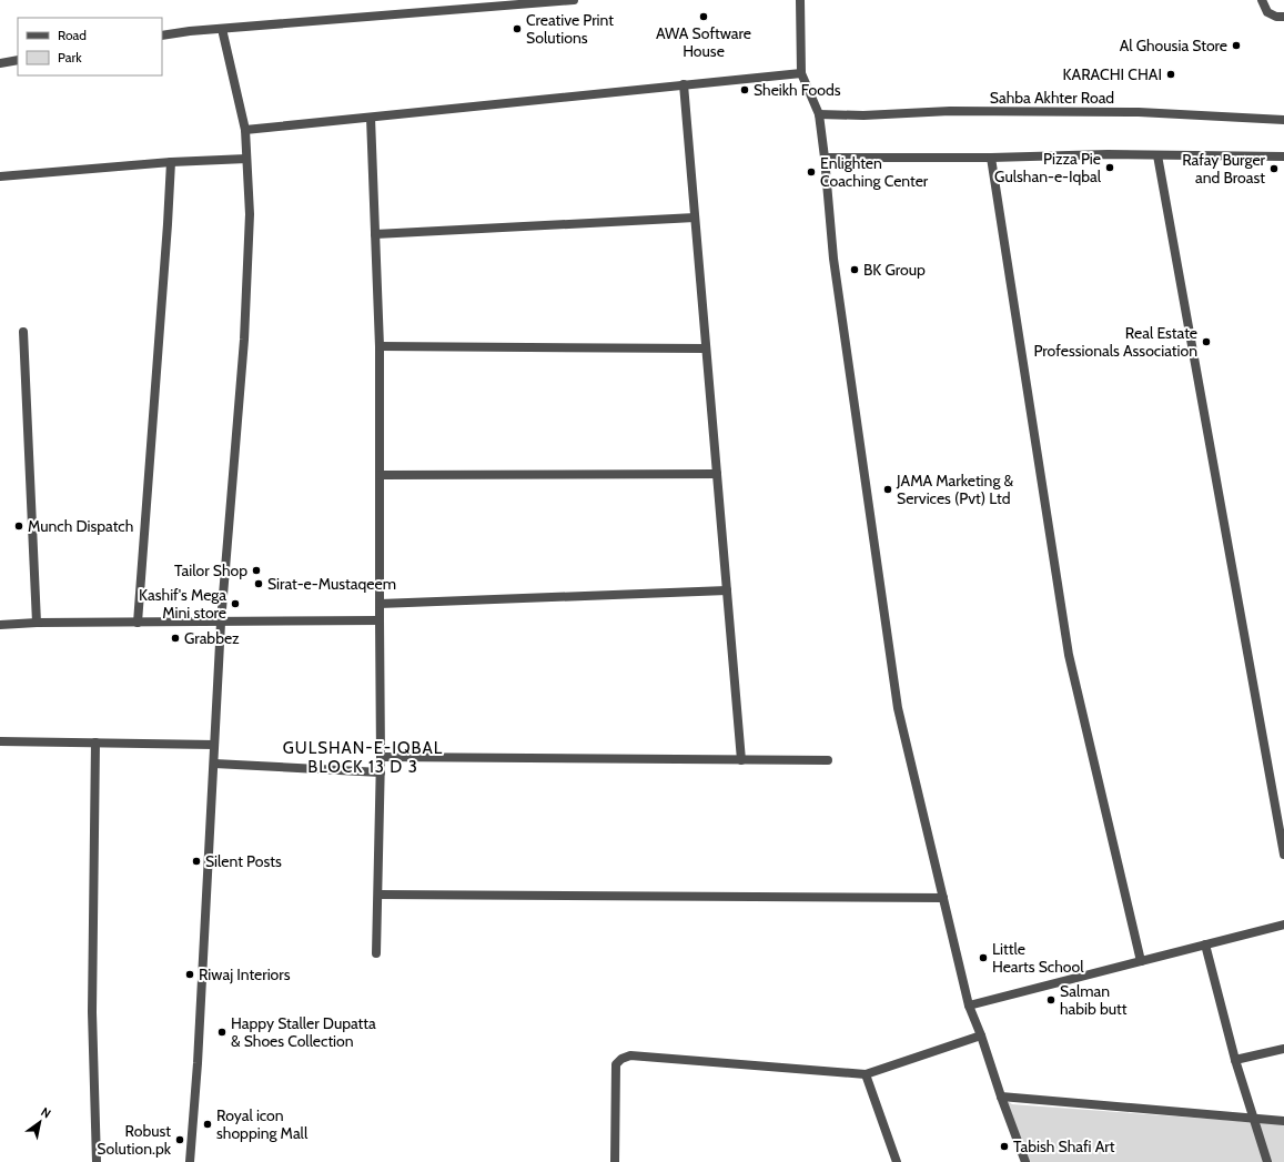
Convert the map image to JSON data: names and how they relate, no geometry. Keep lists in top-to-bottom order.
{
  "streets": {
    "street": ["Sahba Akhter Road"]
  },
  "districts": ["GULSHAN-E-IQBAL BLOCK 13 D 3"],
  "places": [
    "AWA Software House",
    "Creative Print Solutions",
    "Al Ghousia Store",
    "KARACHI CHAI",
    "Sheikh Foods",
    "Pizza Pie Gulshan-e-Iqbal",
    "Rafay Burger and Broast",
    "Enlighten Coaching Center",
    "BK Group",
    "Real Estate Professionals Association",
    "JAMA Marketing & Services (Pvt) Ltd",
    "Munch Dispatch",
    "Tailor Shop",
    "Sirat-e-Mustaqeem",
    "Kashif's Mega Mini store",
    "Grabbez",
    "Silent Posts",
    "Little Hearts School",
    "Riwaj Interiors",
    "Salman habib butt",
    "Happy Staller Dupatta & Shoes Collection",
    "Royal icon shopping Mall",
    "Robust Solution.pk",
    "Tabish Shafi Art"
  ],
  "legend": ["Road", "Park"],
  "north": "top right"
}
